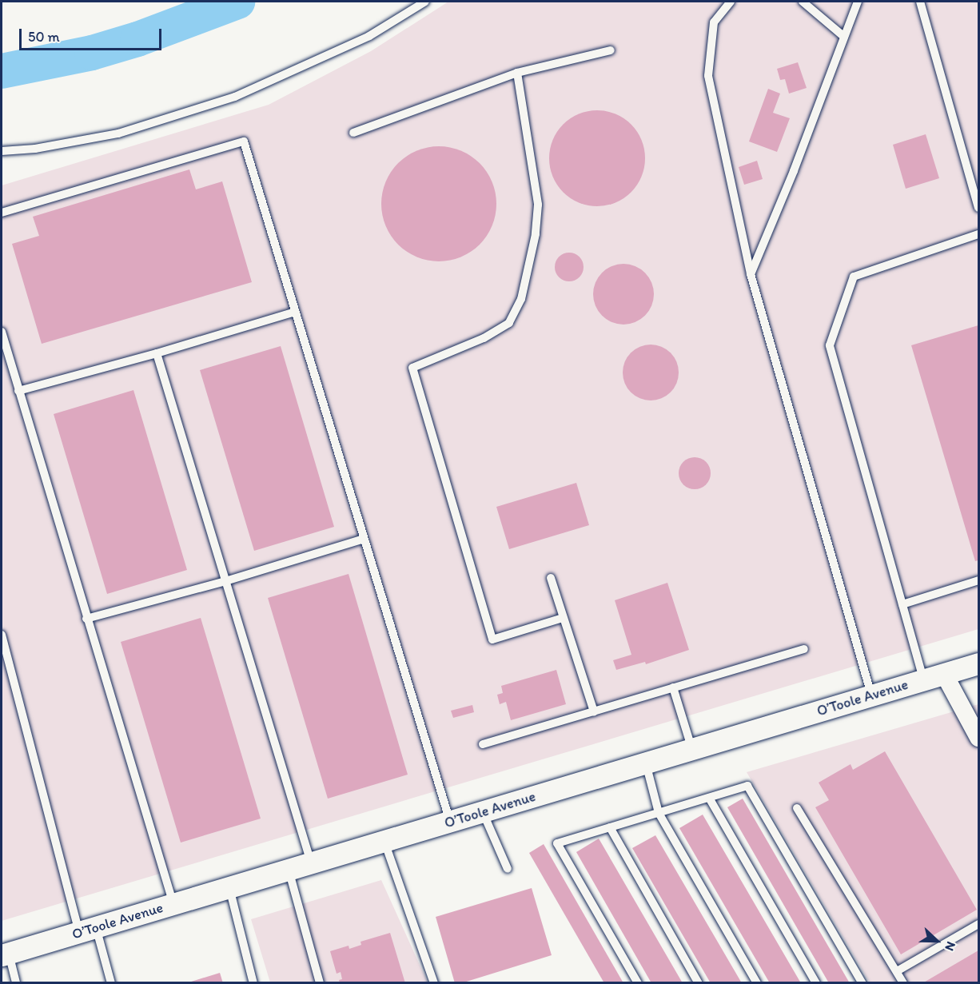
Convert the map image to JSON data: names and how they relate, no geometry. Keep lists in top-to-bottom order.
{
  "streets": {
    "street": ["O’Toole Avenue"]
  },
  "scale_bar": "50 m",
  "north": "right"
}
